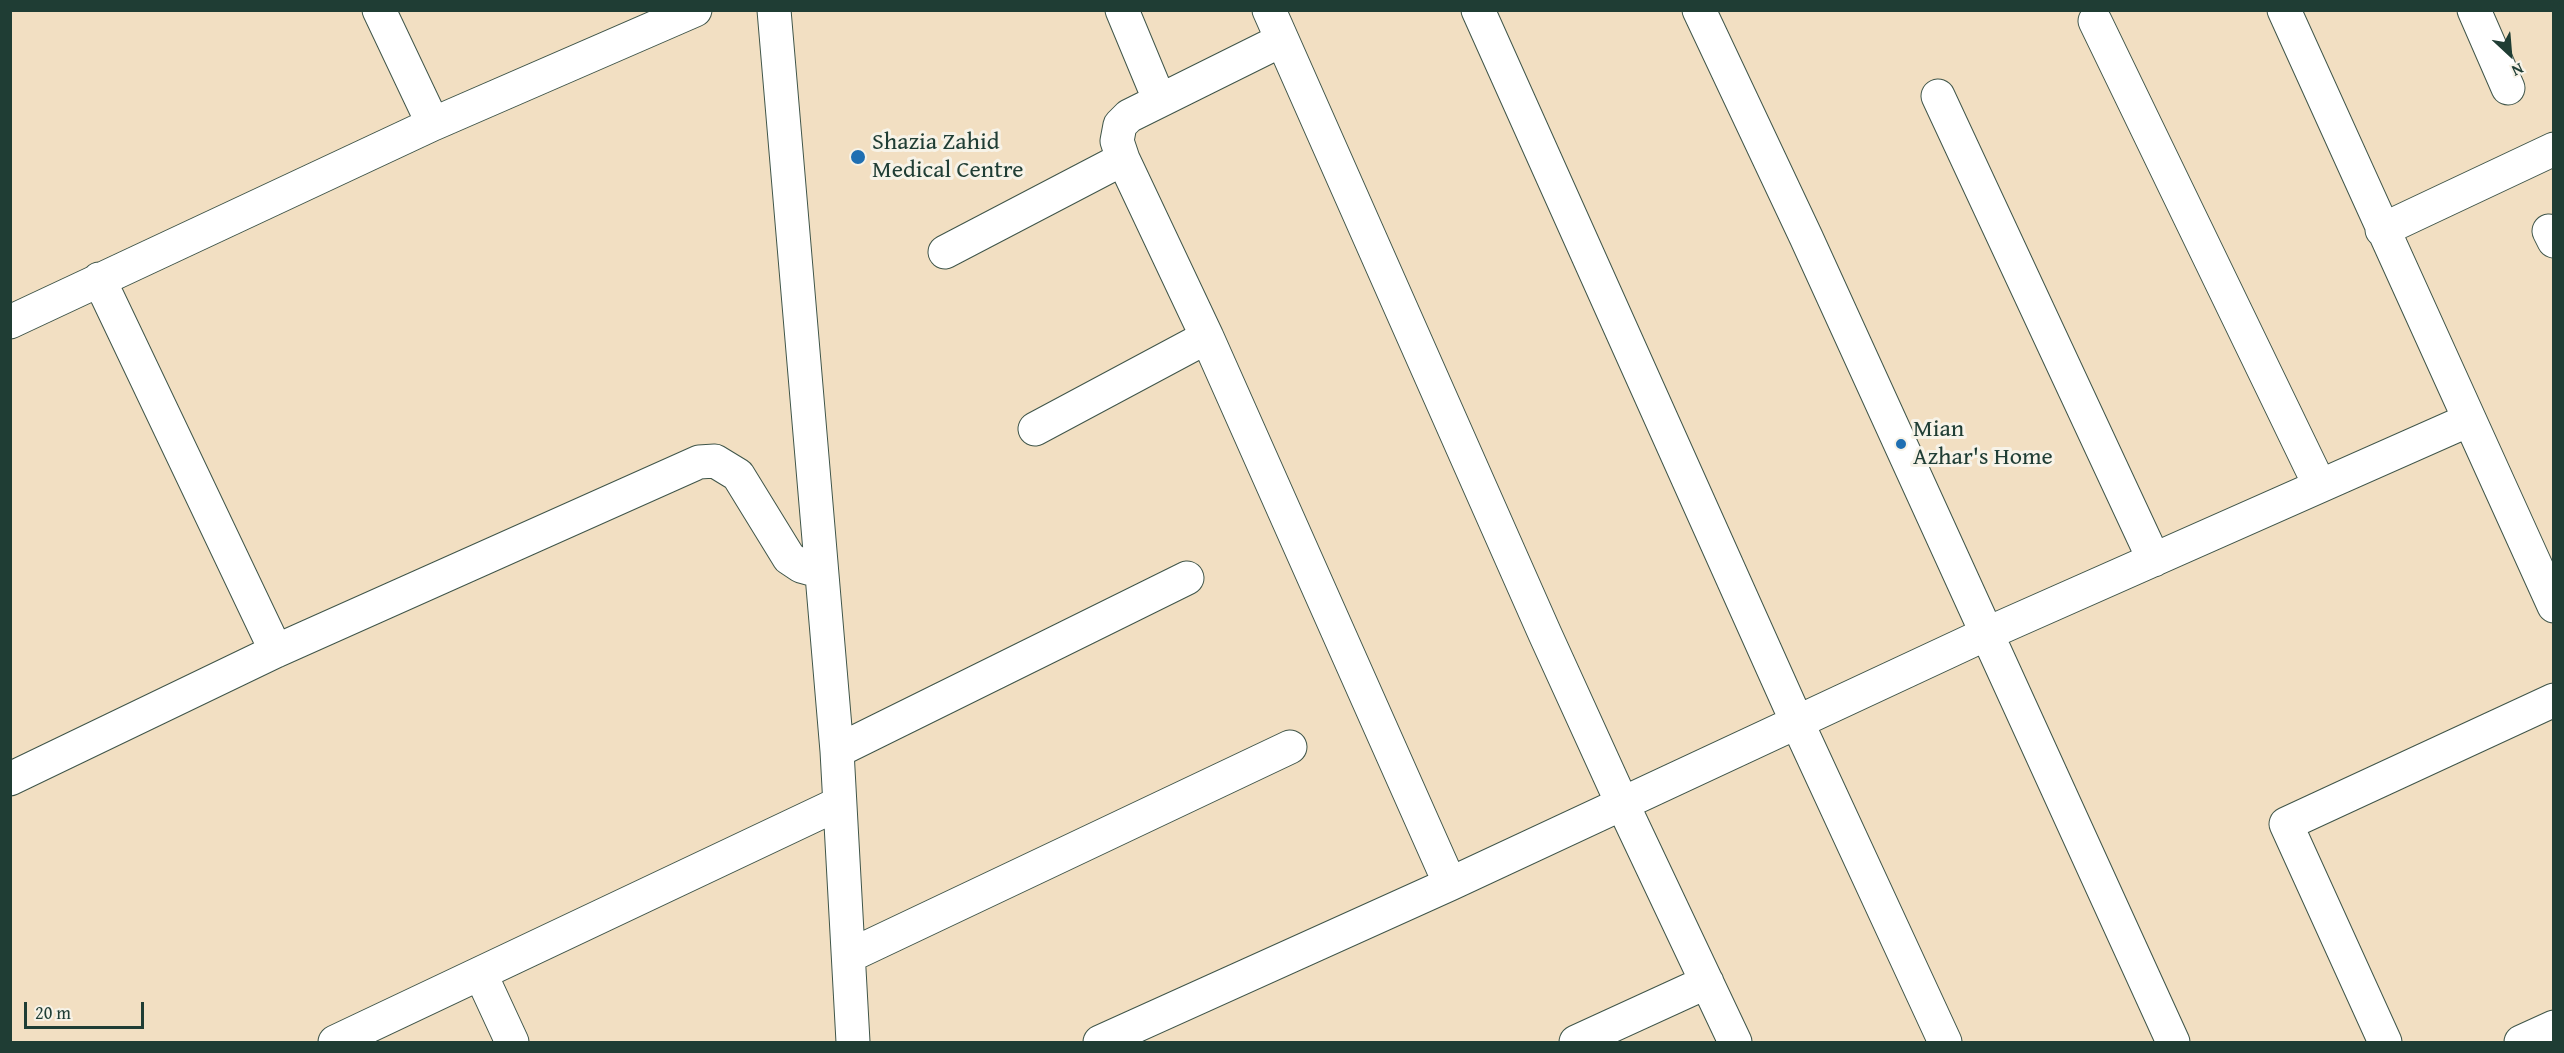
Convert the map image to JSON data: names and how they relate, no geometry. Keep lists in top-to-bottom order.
{
  "places": ["Shazia Zahid Medical Centre", "Mian Azhar's Home"],
  "scale_bar": "20 m",
  "north": "bottom right"
}
